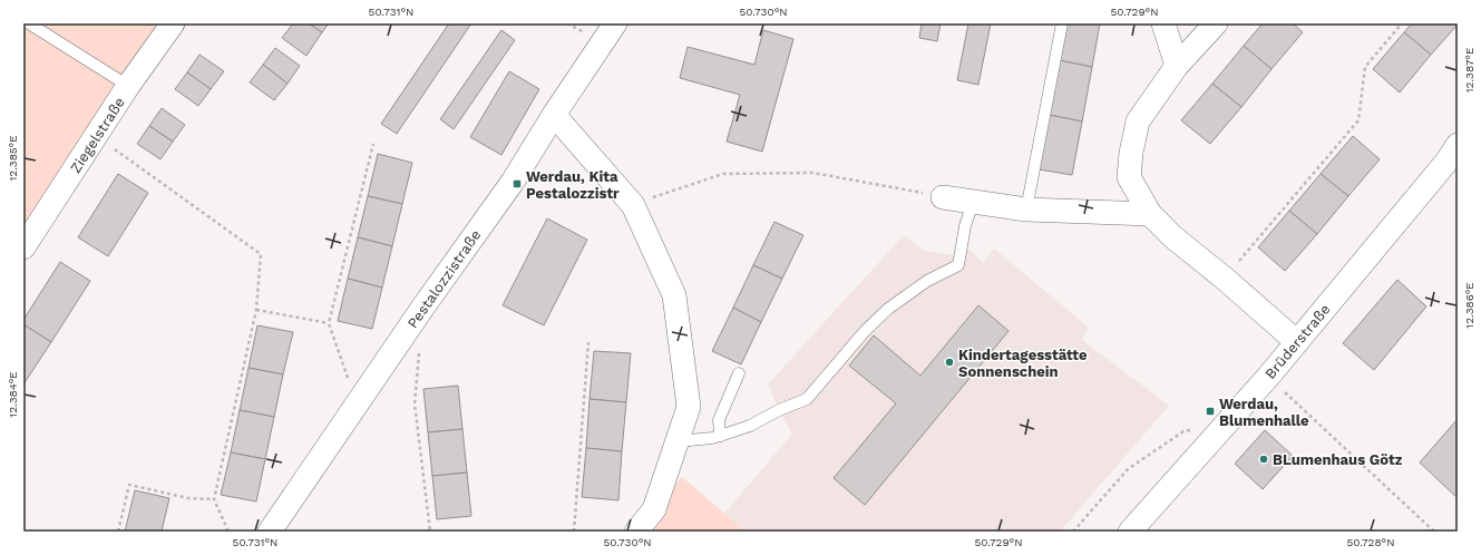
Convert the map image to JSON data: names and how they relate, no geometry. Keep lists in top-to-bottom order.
{
  "streets": {
    "street": ["Ziegelstraße", "Pestalozzistraße", "Brüderstraße"]
  },
  "places": {
    "transit": ["Werdau, Kita Pestalozzistr", "Werdau, Blumenhalle"],
    "other": ["Kindertagesstätte Sonnenschein", "BLumenhaus Götz"]
  },
  "coordinates": [
    "50.731°N",
    "50.730°N",
    "50.729°N",
    "12.387°E",
    "12.385°E",
    "12.386°E",
    "12.384°E",
    "50.728°N"
  ]
}
